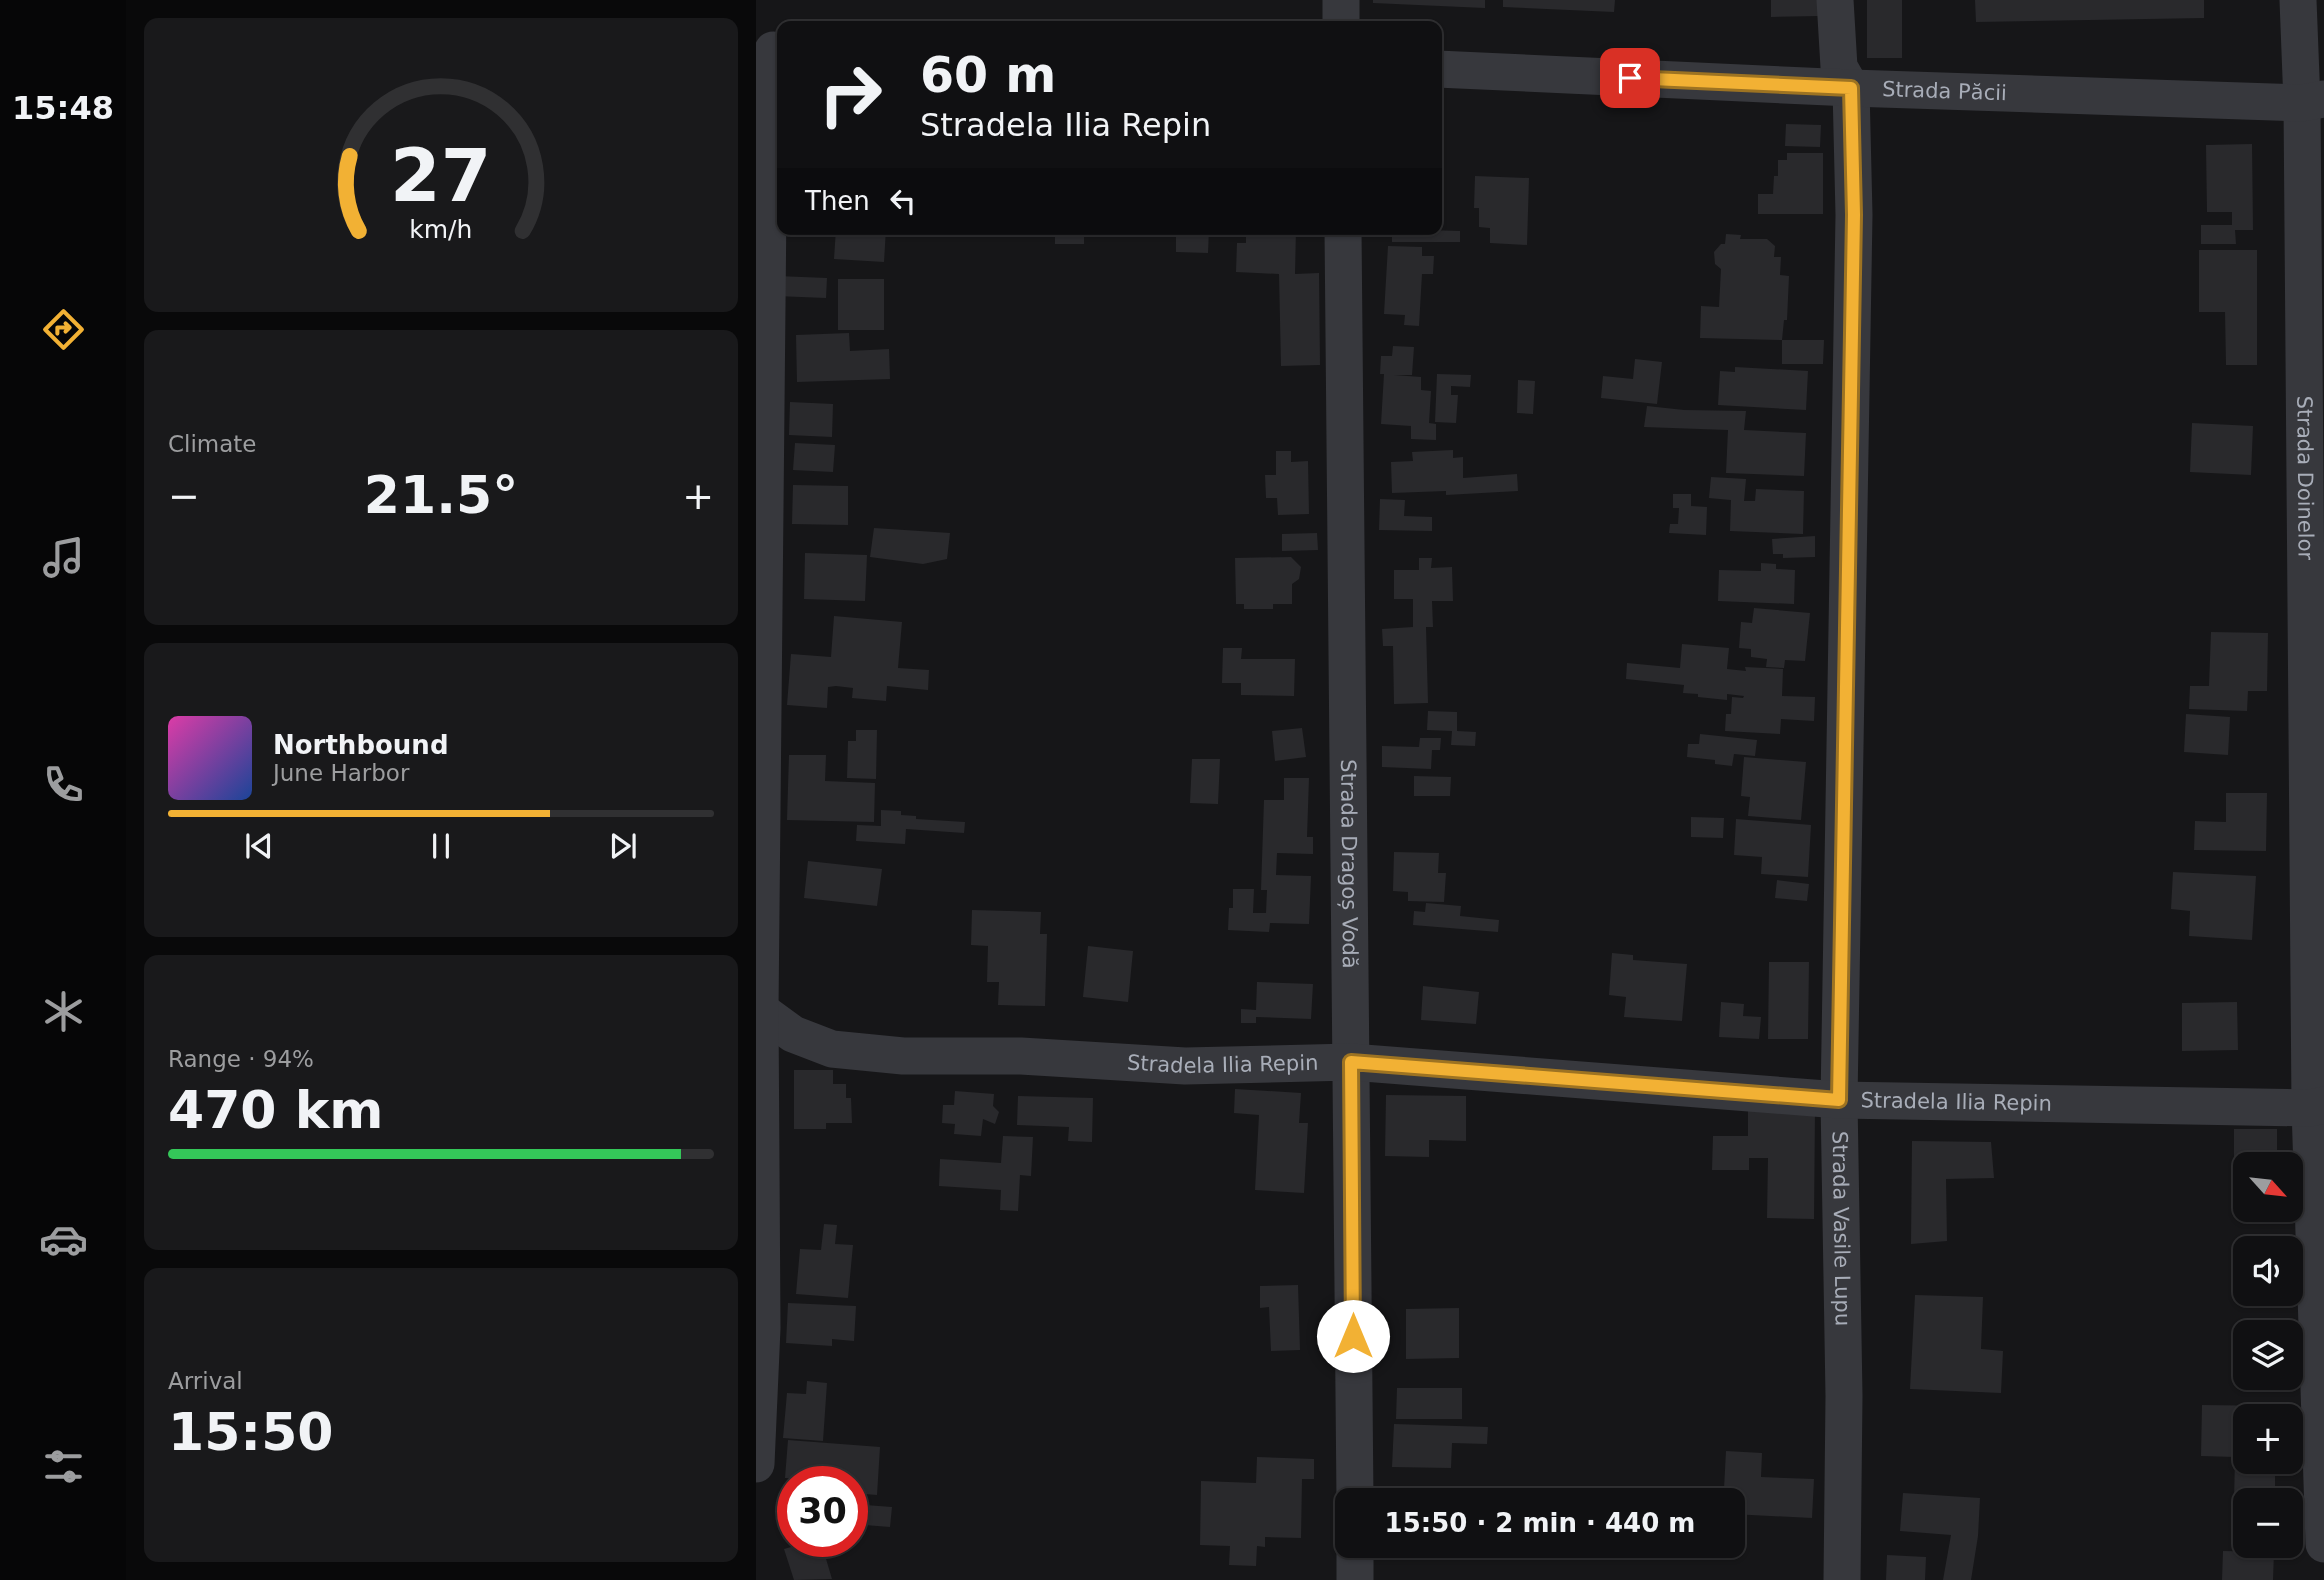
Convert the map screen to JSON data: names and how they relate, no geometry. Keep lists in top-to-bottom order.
{
  "streets": {
    "street": [
      "Strada Păcii",
      "Strada Doinelor",
      "Strada Dragoș Vodă",
      "Stradela Ilia Repin",
      "Strada Vasile Lupu"
    ]
  },
  "crossings": [
    ["Strada Păcii", "Strada Doinelor"],
    ["Strada Păcii", "Strada Vasile Lupu"],
    ["Strada Doinelor", "Stradela Ilia Repin"],
    ["Strada Dragoș Vodă", "Stradela Ilia Repin"],
    ["Stradela Ilia Repin", "Strada Vasile Lupu"]
  ],
  "north": "bottom right",
  "page": {
    "tabs": "15:48",
    "turn": ["60 m", "Stradela Ilia Repin"],
    "then": "Then",
    "tile": [
      "Climate",
      ["Range · 94%", "470 km"],
      ["Arrival", "15:50"]
    ],
    "heat": ["−", "21.5°", "+"],
    "song": ["Northbound", "June Harbor"],
    "map_buttons": ["+", "−"],
    "limit": "30",
    "trip": "15:50 · 2 min · 440 m",
    "gauge": ["27", "km/h"]
  }
}
